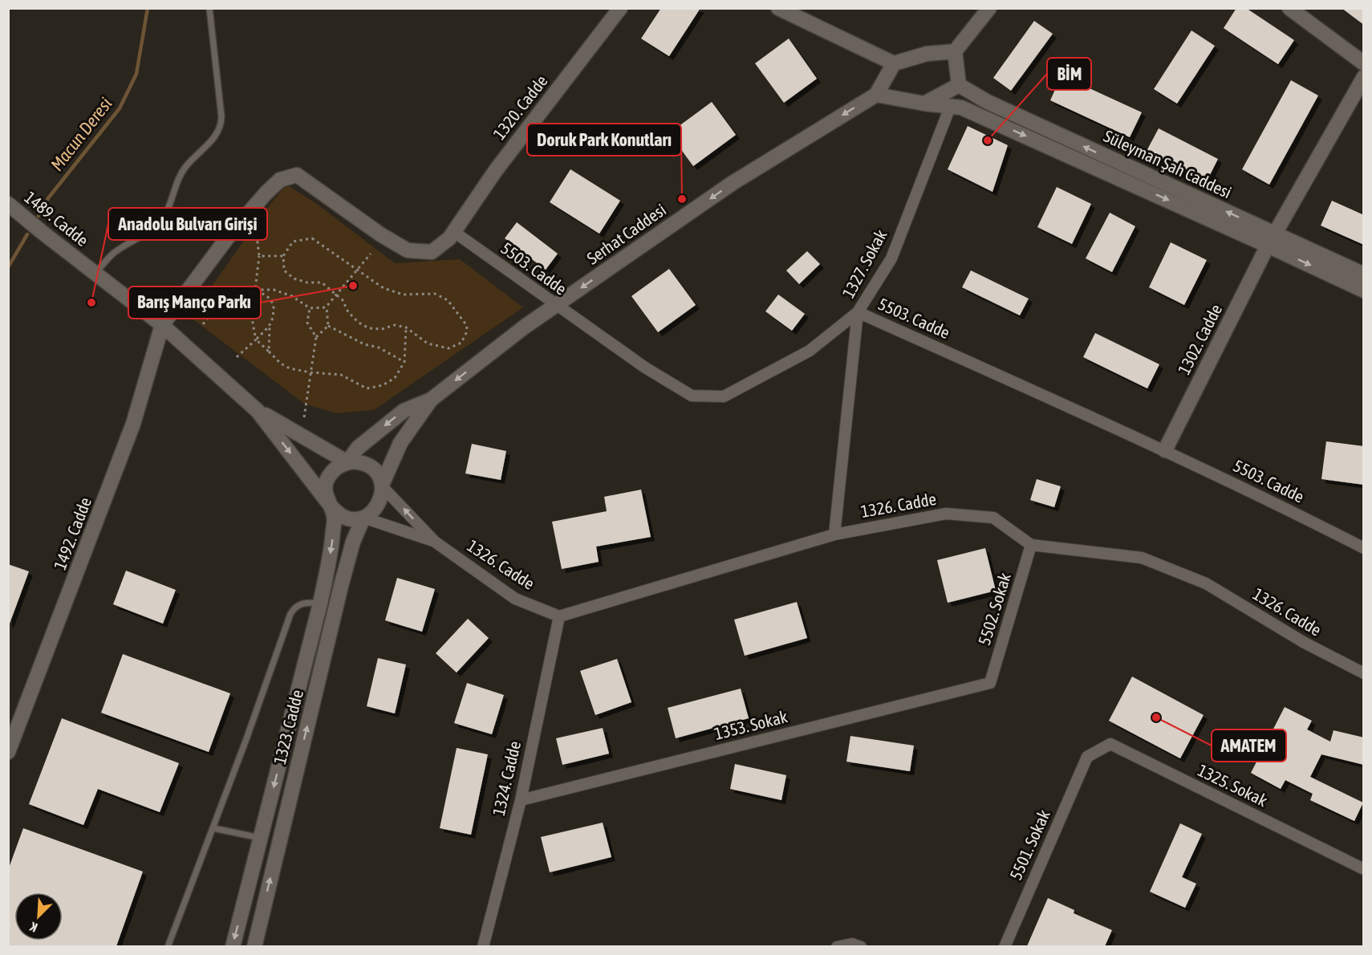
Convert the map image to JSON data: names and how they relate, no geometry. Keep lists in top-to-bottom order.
{
  "streets": {
    "main road": [
      "1320. Cadde",
      "Süleyman Şah Caddesi",
      "1489. Cadde",
      "Serhat Caddesi",
      "1302. Cadde",
      "1492. Cadde",
      "1323. Cadde"
    ],
    "street": [
      "1327. Sokak",
      "5503. Cadde",
      "1326. Cadde",
      "5502. Sokak",
      "1353. Sokak",
      "1324. Cadde",
      "1325. Sokak",
      "5501. Sokak"
    ]
  },
  "crossings": [
    ["1320. Cadde", "5503. Cadde"],
    ["Süleyman Şah Caddesi", "1327. Sokak"],
    ["Süleyman Şah Caddesi", "1302. Cadde"],
    ["1489. Cadde", "1492. Cadde"],
    ["1489. Cadde", "1323. Cadde"],
    ["Serhat Caddesi", "5503. Cadde"],
    ["1327. Sokak", "5503. Cadde"],
    ["1327. Sokak", "1326. Cadde"],
    ["5503. Cadde", "1302. Cadde"],
    ["1326. Cadde", "5502. Sokak"],
    ["1326. Cadde", "1324. Cadde"],
    ["5502. Sokak", "1353. Sokak"],
    ["1353. Sokak", "1324. Cadde"],
    ["1325. Sokak", "5501. Sokak"]
  ],
  "one_way": ["Serhat Caddesi"],
  "water": ["Macun Deresi"],
  "places": [
    "BİM",
    "Doruk Park Konutları",
    "Barış Manço Parkı",
    "Anadolu Bulvarı Girişi",
    "AMATEM"
  ],
  "north": "bottom left"
}
